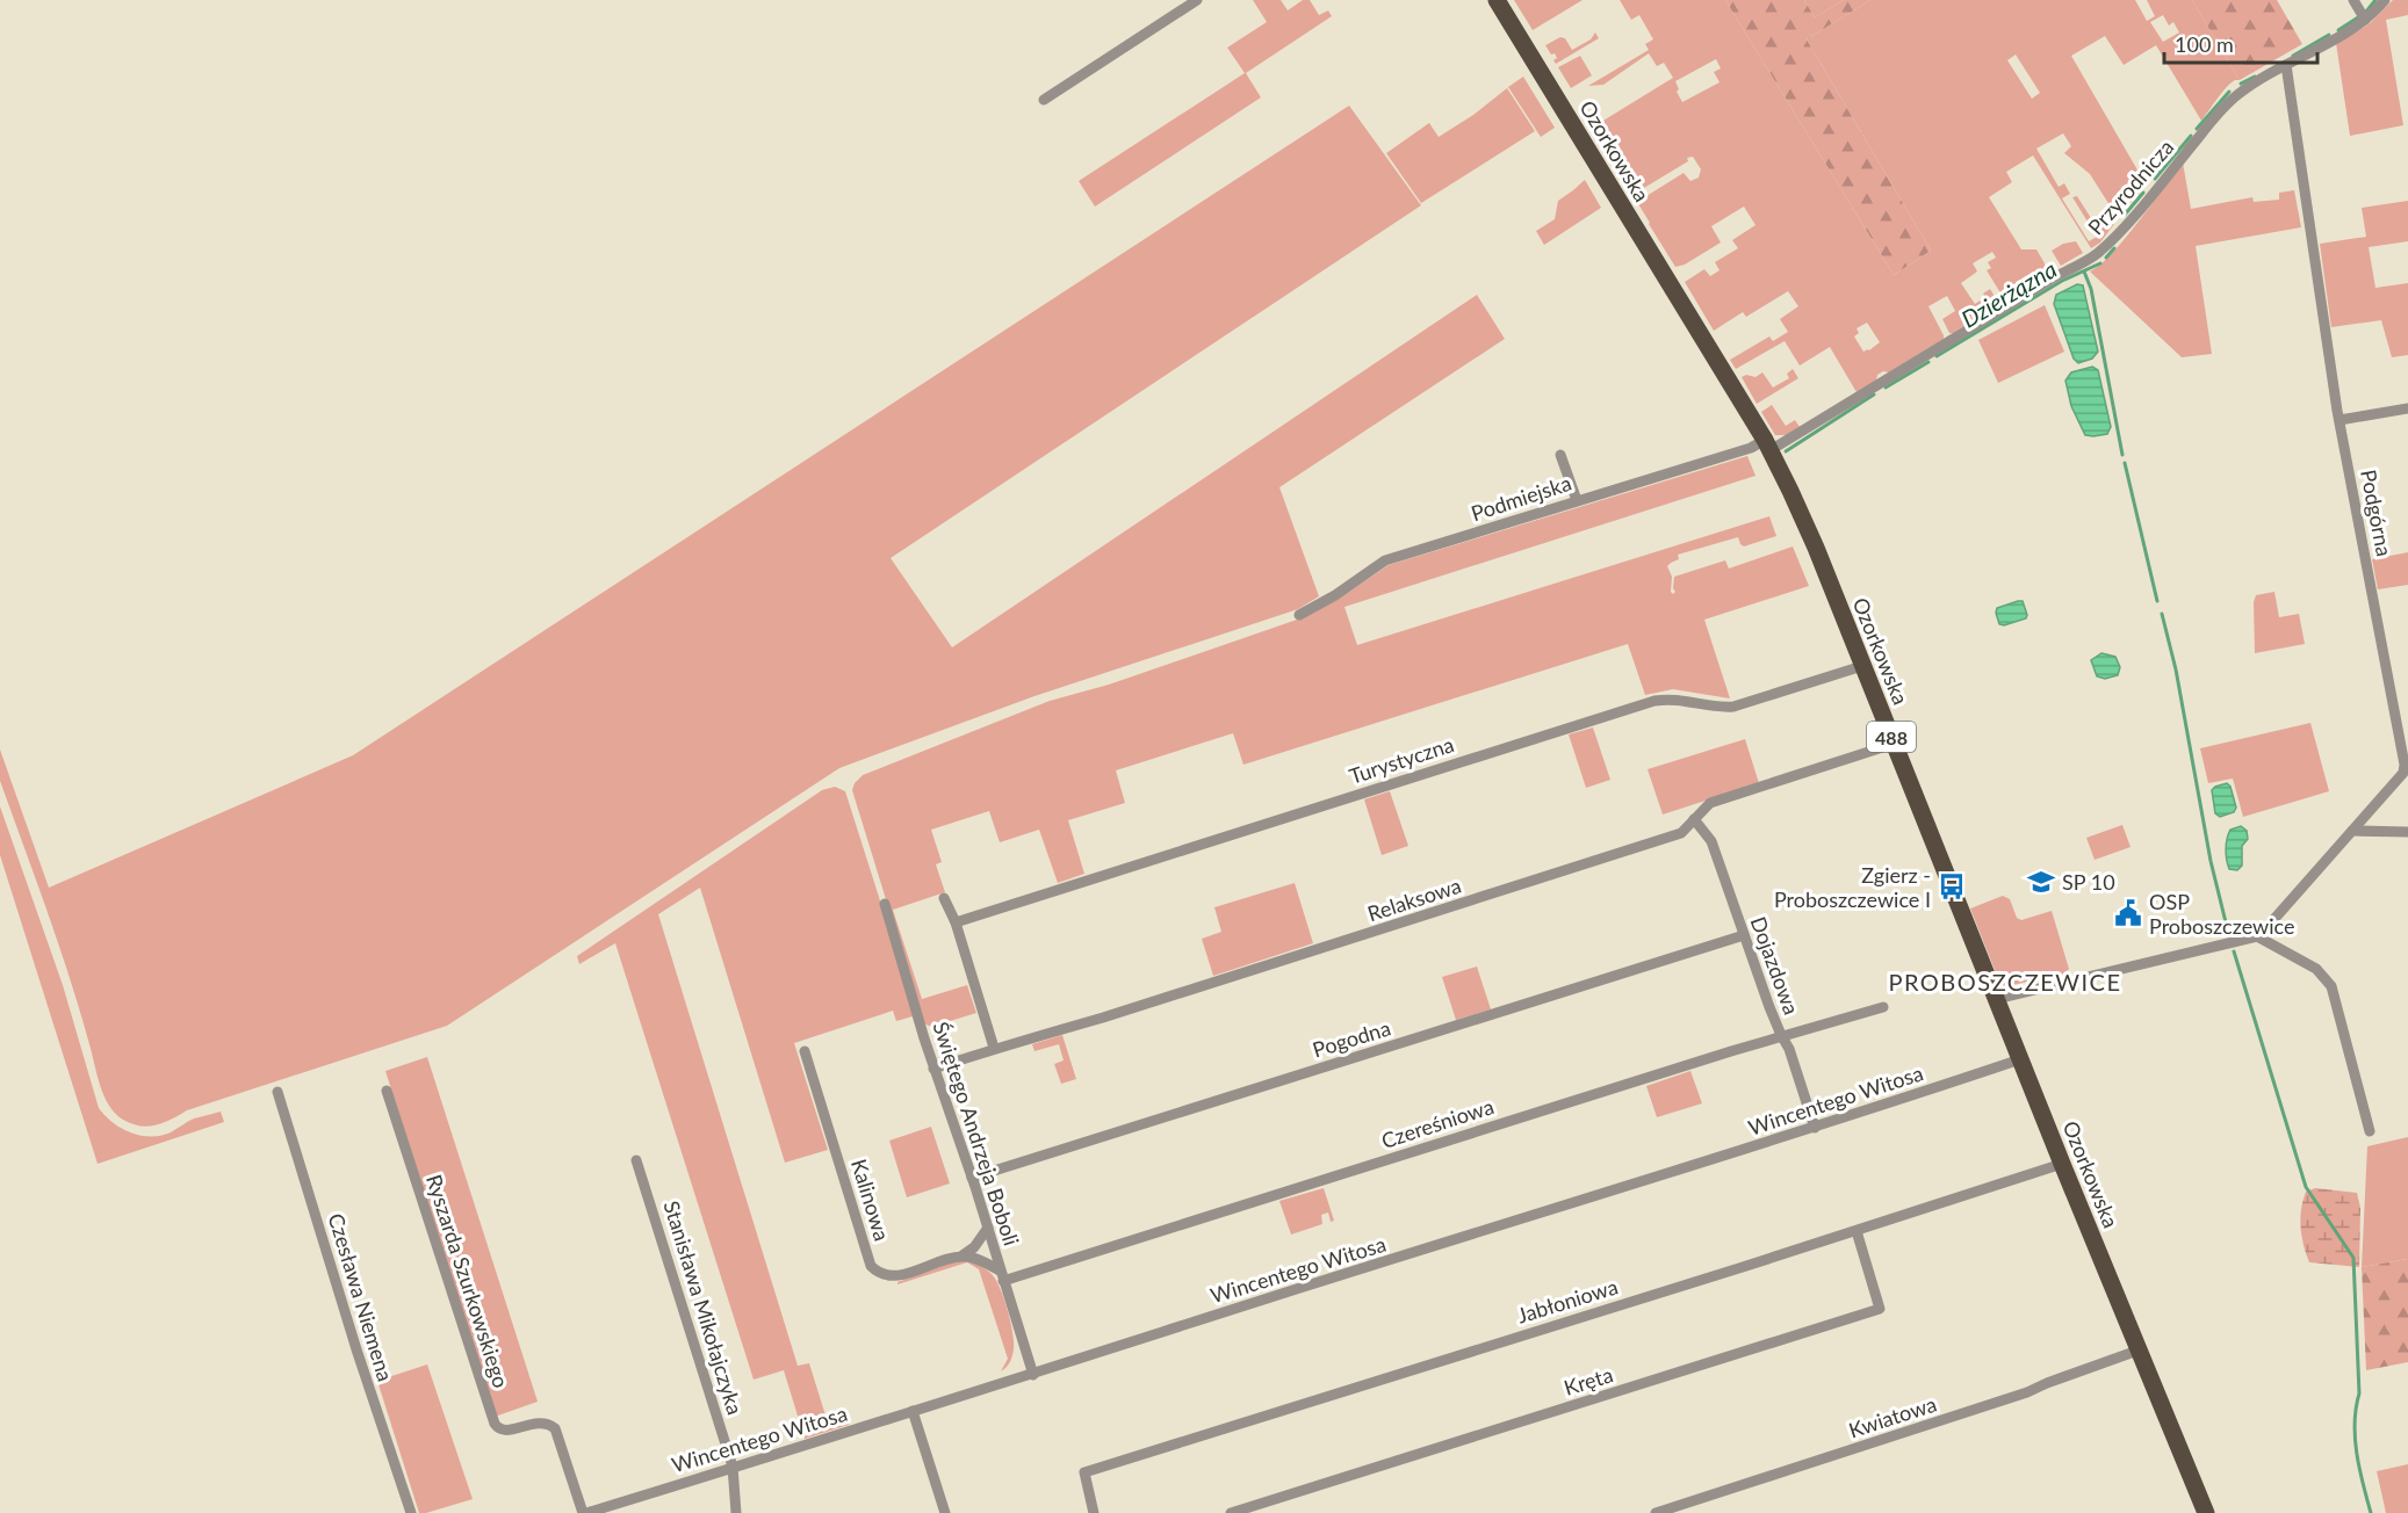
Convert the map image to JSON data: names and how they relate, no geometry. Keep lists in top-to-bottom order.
{
  "streets": {
    "main road": ["Ozorkowska", "488"],
    "street": [
      "Przyrodnicza",
      "Podmiejska",
      "Podgórna",
      "Turystyczna",
      "Relaksowa",
      "Dojazdowa",
      "Pogodna",
      "Wincentego Witosa",
      "Czereśniowa",
      "Świętego Andrzeja Boboli",
      "Kalinowa",
      "Ryszarda Szurkowskiego",
      "Czesława Niemena",
      "Jabłoniowa",
      "Stanisława Mikołajczyka",
      "Kręta",
      "Kwiatowa"
    ]
  },
  "crossings": [
    ["Ozorkowska", "Przyrodnicza"],
    ["Ozorkowska", "Podmiejska"],
    ["Ozorkowska", "Turystyczna"],
    ["Ozorkowska", "Relaksowa"],
    ["Ozorkowska", "Wincentego Witosa"],
    ["Ozorkowska", "Jabłoniowa"],
    ["Ozorkowska", "Kwiatowa"],
    ["Przyrodnicza", "Podmiejska"],
    ["Przyrodnicza", "Podgórna"],
    ["Relaksowa", "Dojazdowa"],
    ["Relaksowa", "Świętego Andrzeja Boboli"],
    ["Dojazdowa", "Pogodna"],
    ["Dojazdowa", "Wincentego Witosa"],
    ["Dojazdowa", "Czereśniowa"],
    ["Pogodna", "Świętego Andrzeja Boboli"],
    ["Wincentego Witosa", "Świętego Andrzeja Boboli"],
    ["Wincentego Witosa", "Ryszarda Szurkowskiego"],
    ["Wincentego Witosa", "Stanisława Mikołajczyka"],
    ["Czereśniowa", "Świętego Andrzeja Boboli"],
    ["Świętego Andrzeja Boboli", "Kalinowa"],
    ["Jabłoniowa", "Kręta"]
  ],
  "districts": ["PROBOSZCZEWICE"],
  "water": ["Dzierżązna"],
  "places": {
    "school or university": ["SP 10"],
    "bus stop": ["Zgierz - Proboszczewice I"],
    "public building": ["OSP Proboszczewice"]
  },
  "scale_bar": "100 m"
}
